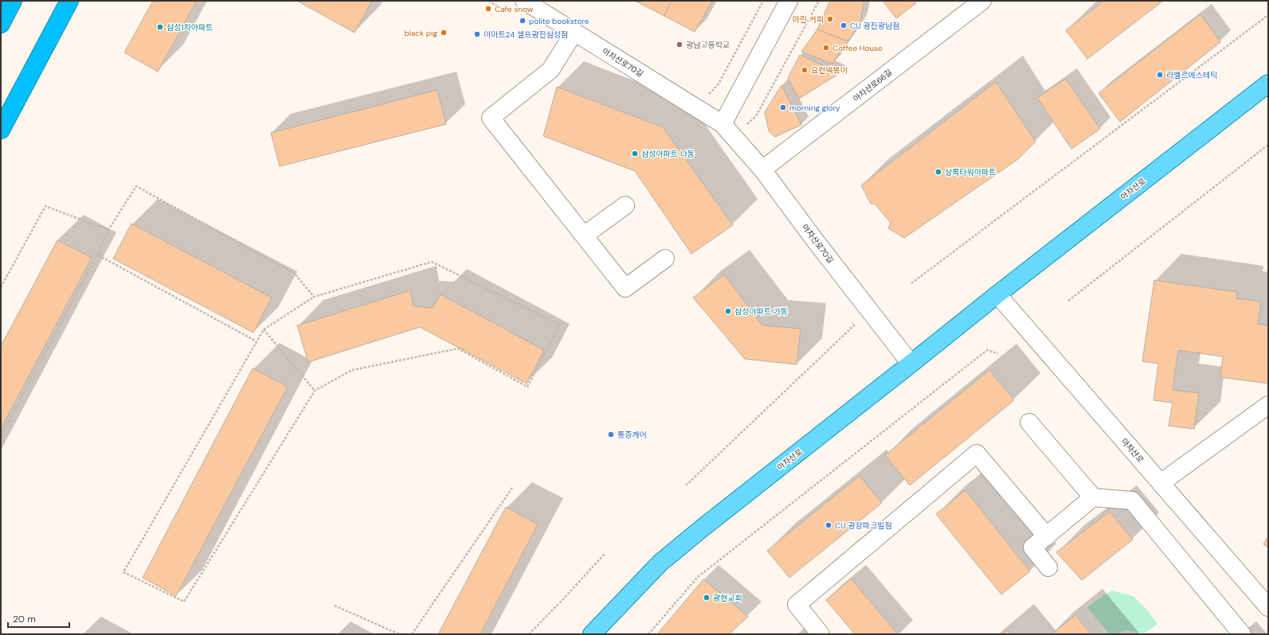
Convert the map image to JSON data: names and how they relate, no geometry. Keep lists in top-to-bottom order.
{
  "streets": {
    "main road": ["아차산로"],
    "street": ["아차산로70길", "아차산로66길"]
  },
  "crossings": [
    ["아차산로70길", "아차산로66길"],
    ["아차산로70길", "아차산로"]
  ],
  "places": [
    "Cafe snow",
    "마린 커피",
    "polite bookstore",
    "CU 광진광남점",
    "삼성1차아파트",
    "black pig",
    "이마트24 셀프광진삼성점",
    "광남고등학교",
    "Coffee House",
    "요런떡볶이",
    "라벨르에스테틱",
    "morning glory",
    "삼성아파트 나동",
    "상록타워아파트",
    "삼성아파트 가동",
    "통증케어",
    "CU 광장파크빌점",
    "광현교회"
  ],
  "scale_bar": "20 m"
}
